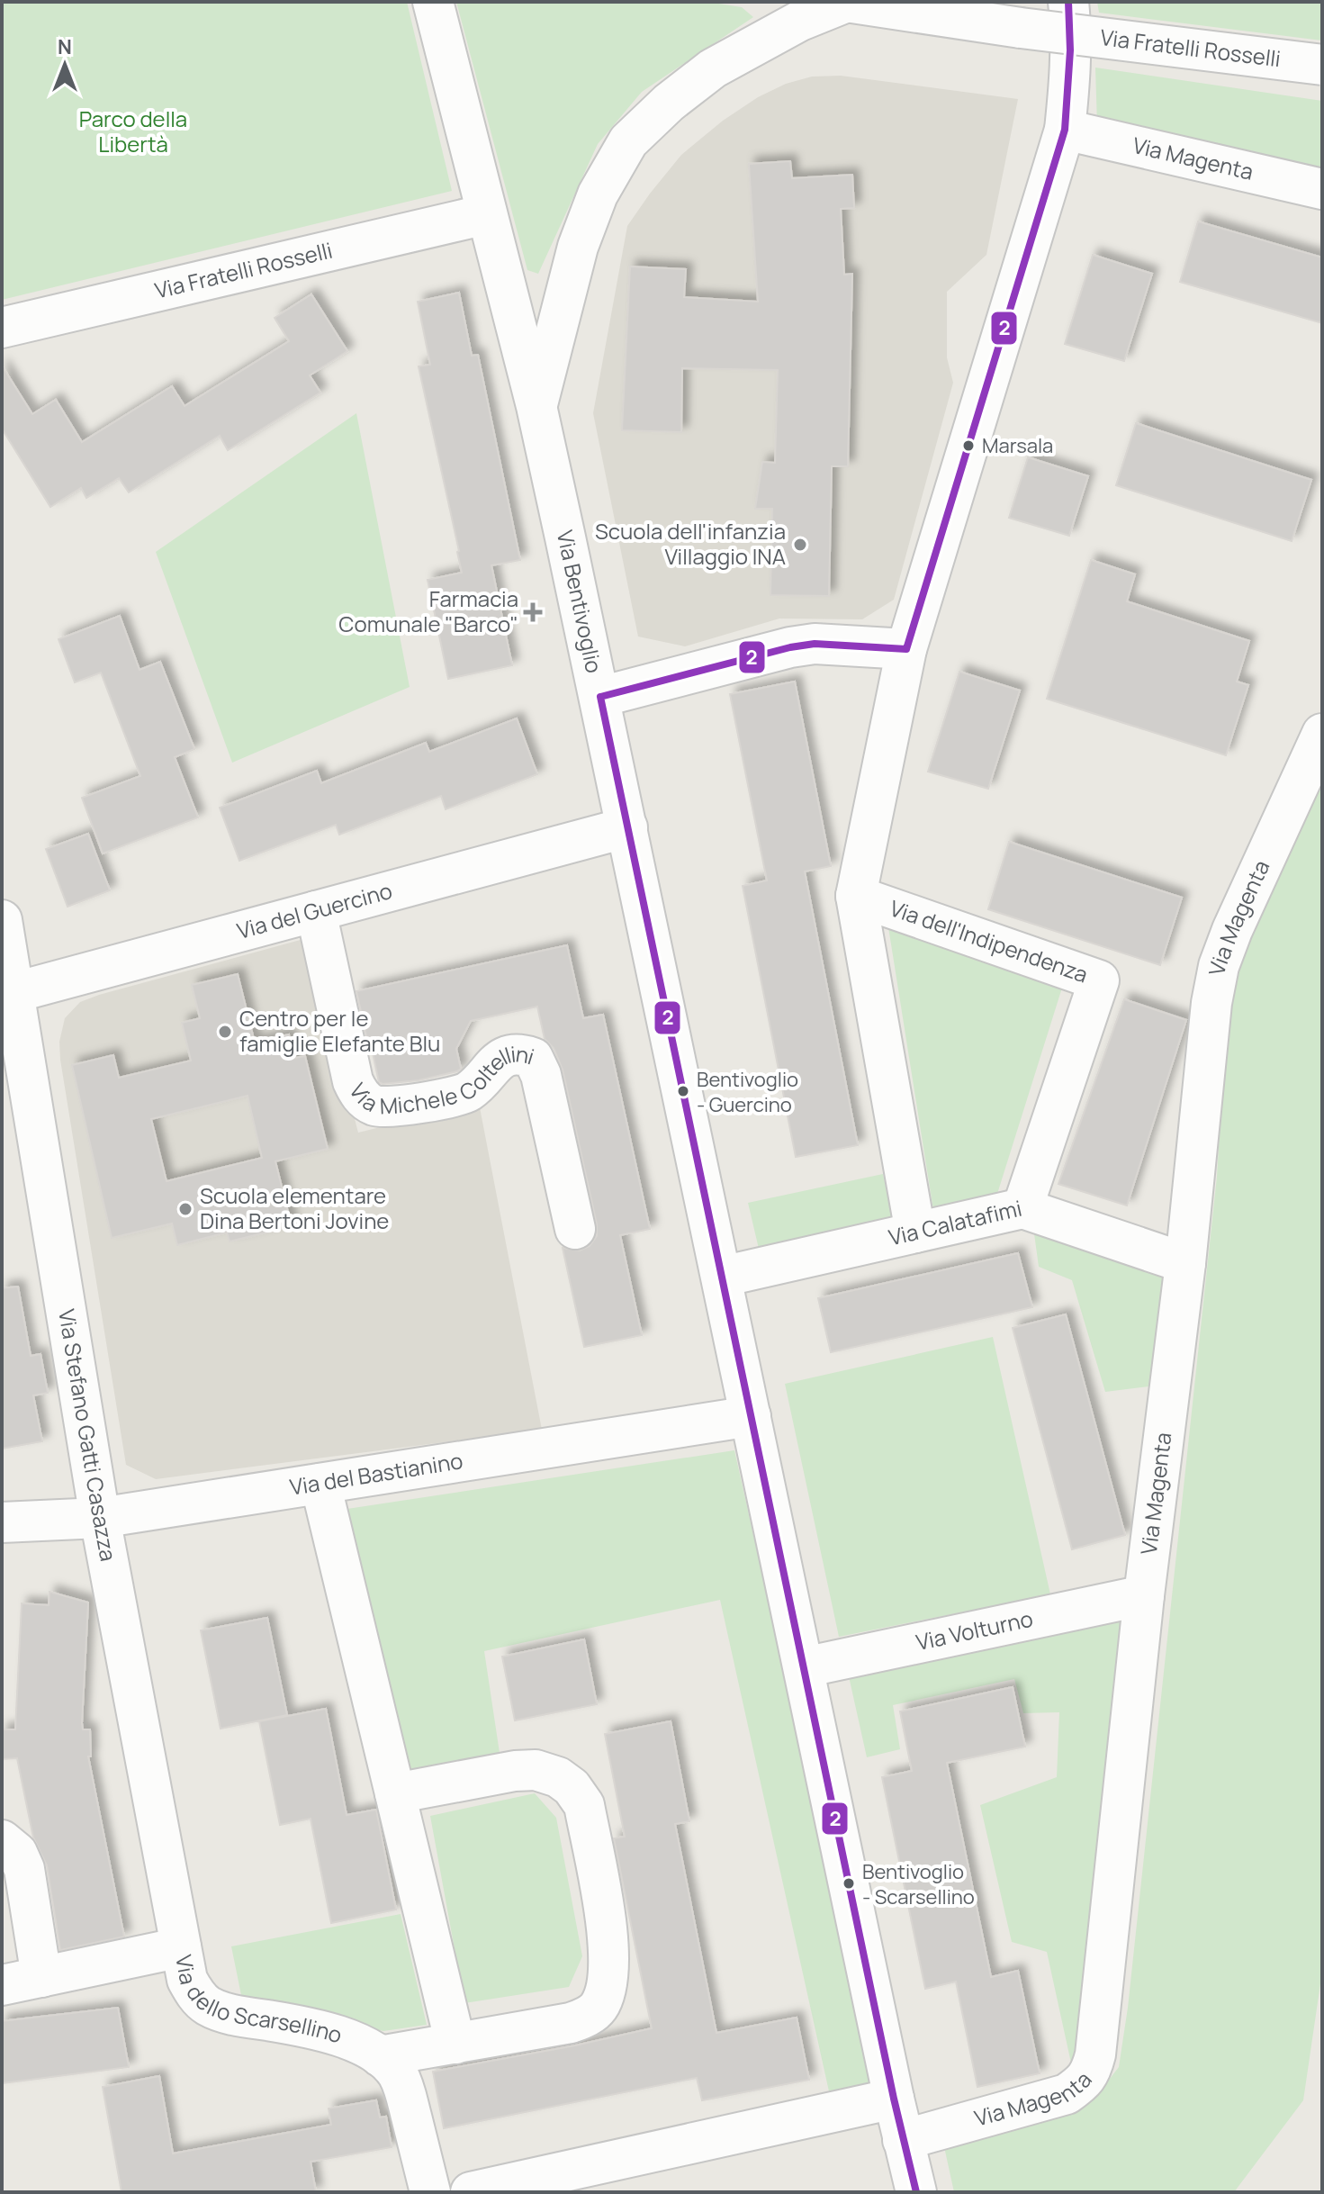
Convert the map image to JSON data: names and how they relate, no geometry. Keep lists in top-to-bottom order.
{
  "streets": {
    "street": [
      "Via Fratelli Rosselli",
      "Via Magenta",
      "Via Bentivoglio",
      "Via del Guercino",
      "Via dell'Indipendenza",
      "Via Michele Coltellini",
      "Via Calatafimi",
      "Via Stefano Gatti Casazza",
      "Via del Bastianino",
      "Via Volturno",
      "Via dello Scarsellino"
    ]
  },
  "crossings": [
    ["Via Fratelli Rosselli", "Via Bentivoglio"],
    ["Via Magenta", "Via Bentivoglio"],
    ["Via Magenta", "Via dell'Indipendenza"],
    ["Via Magenta", "Via Calatafimi"],
    ["Via Magenta", "Via Volturno"],
    ["Via Bentivoglio", "Via del Guercino"],
    ["Via Bentivoglio", "Via Calatafimi"],
    ["Via Bentivoglio", "Via del Bastianino"],
    ["Via Bentivoglio", "Via Volturno"],
    ["Via del Guercino", "Via Michele Coltellini"],
    ["Via del Guercino", "Via Stefano Gatti Casazza"],
    ["Via dell'Indipendenza", "Via Calatafimi"],
    ["Via Stefano Gatti Casazza", "Via del Bastianino"],
    ["Via Stefano Gatti Casazza", "Via dello Scarsellino"]
  ],
  "parks": ["Parco della Libertà"],
  "places": {
    "other": [
      "Marsala",
      "Scuola dell'infanzia Villaggio INA",
      "Centro per le famiglie Elefante Blu",
      "Bentivoglio - Guercino",
      "Scuola elementare Dina Bertoni Jovine",
      "Bentivoglio - Scarsellino"
    ],
    "health": ["Farmacia Comunale \"Barco\""]
  },
  "lines": ["transit line 2"],
  "north": "top"
}
